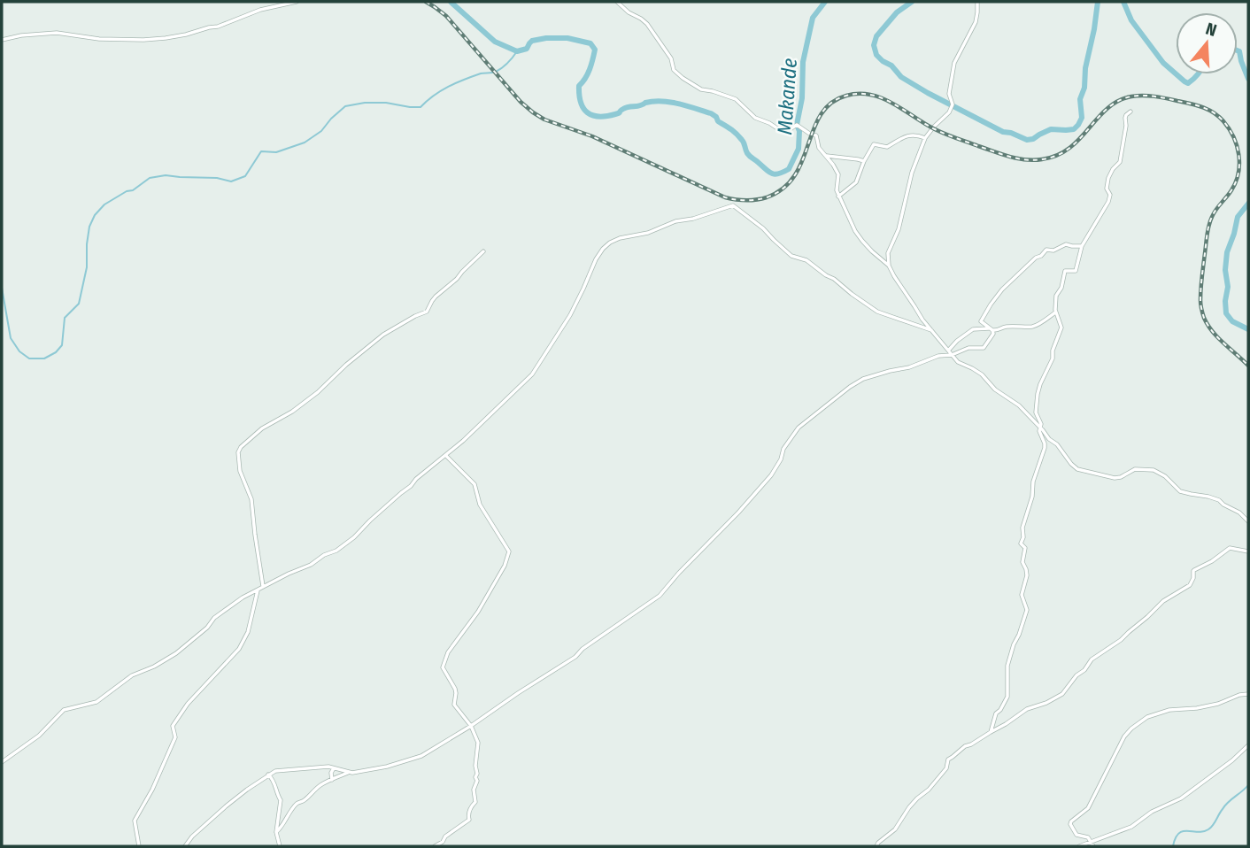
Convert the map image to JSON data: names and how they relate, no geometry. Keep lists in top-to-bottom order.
{
  "water": ["Makande"],
  "north": "top"
}
